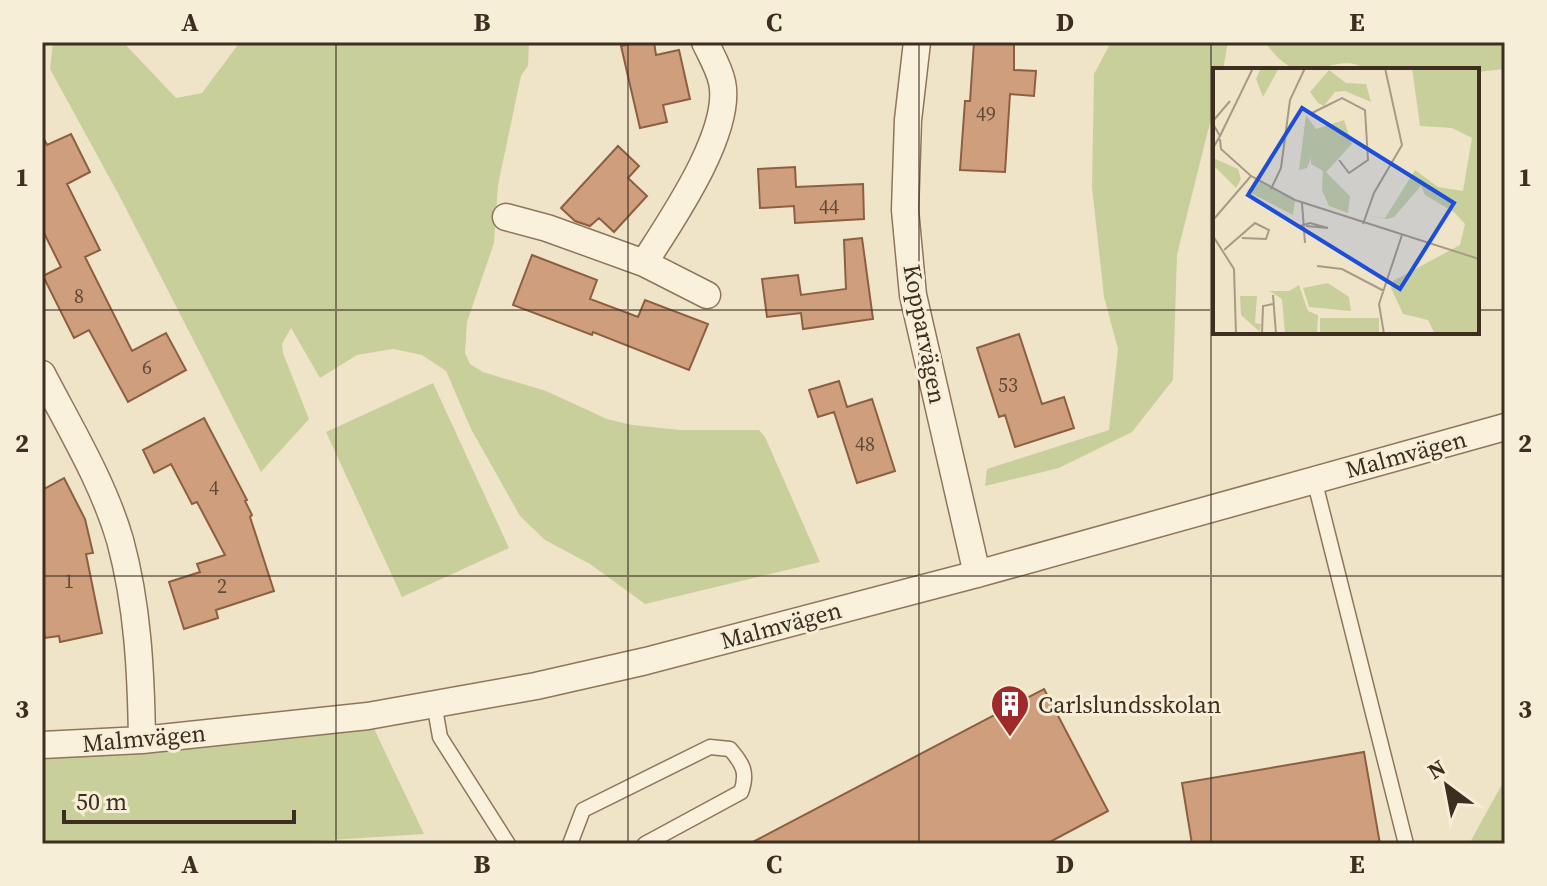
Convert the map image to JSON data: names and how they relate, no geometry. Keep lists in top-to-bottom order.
{
  "streets": {
    "street": ["Kopparvägen", "Malmvägen"]
  },
  "crossings": [
    ["Kopparvägen", "Malmvägen"]
  ],
  "places": {
    "building": ["Carlslundsskolan"]
  },
  "house_numbers": [
    "49",
    "44",
    "8",
    "6",
    "53",
    "48",
    "4",
    "1",
    "2"
  ],
  "scale_bar": "50 m",
  "north": "top left",
  "grid": {
    "columns": [
      "A",
      "B",
      "C",
      "D",
      "E"
    ],
    "rows": ["1", "2", "3"]
  }
}
